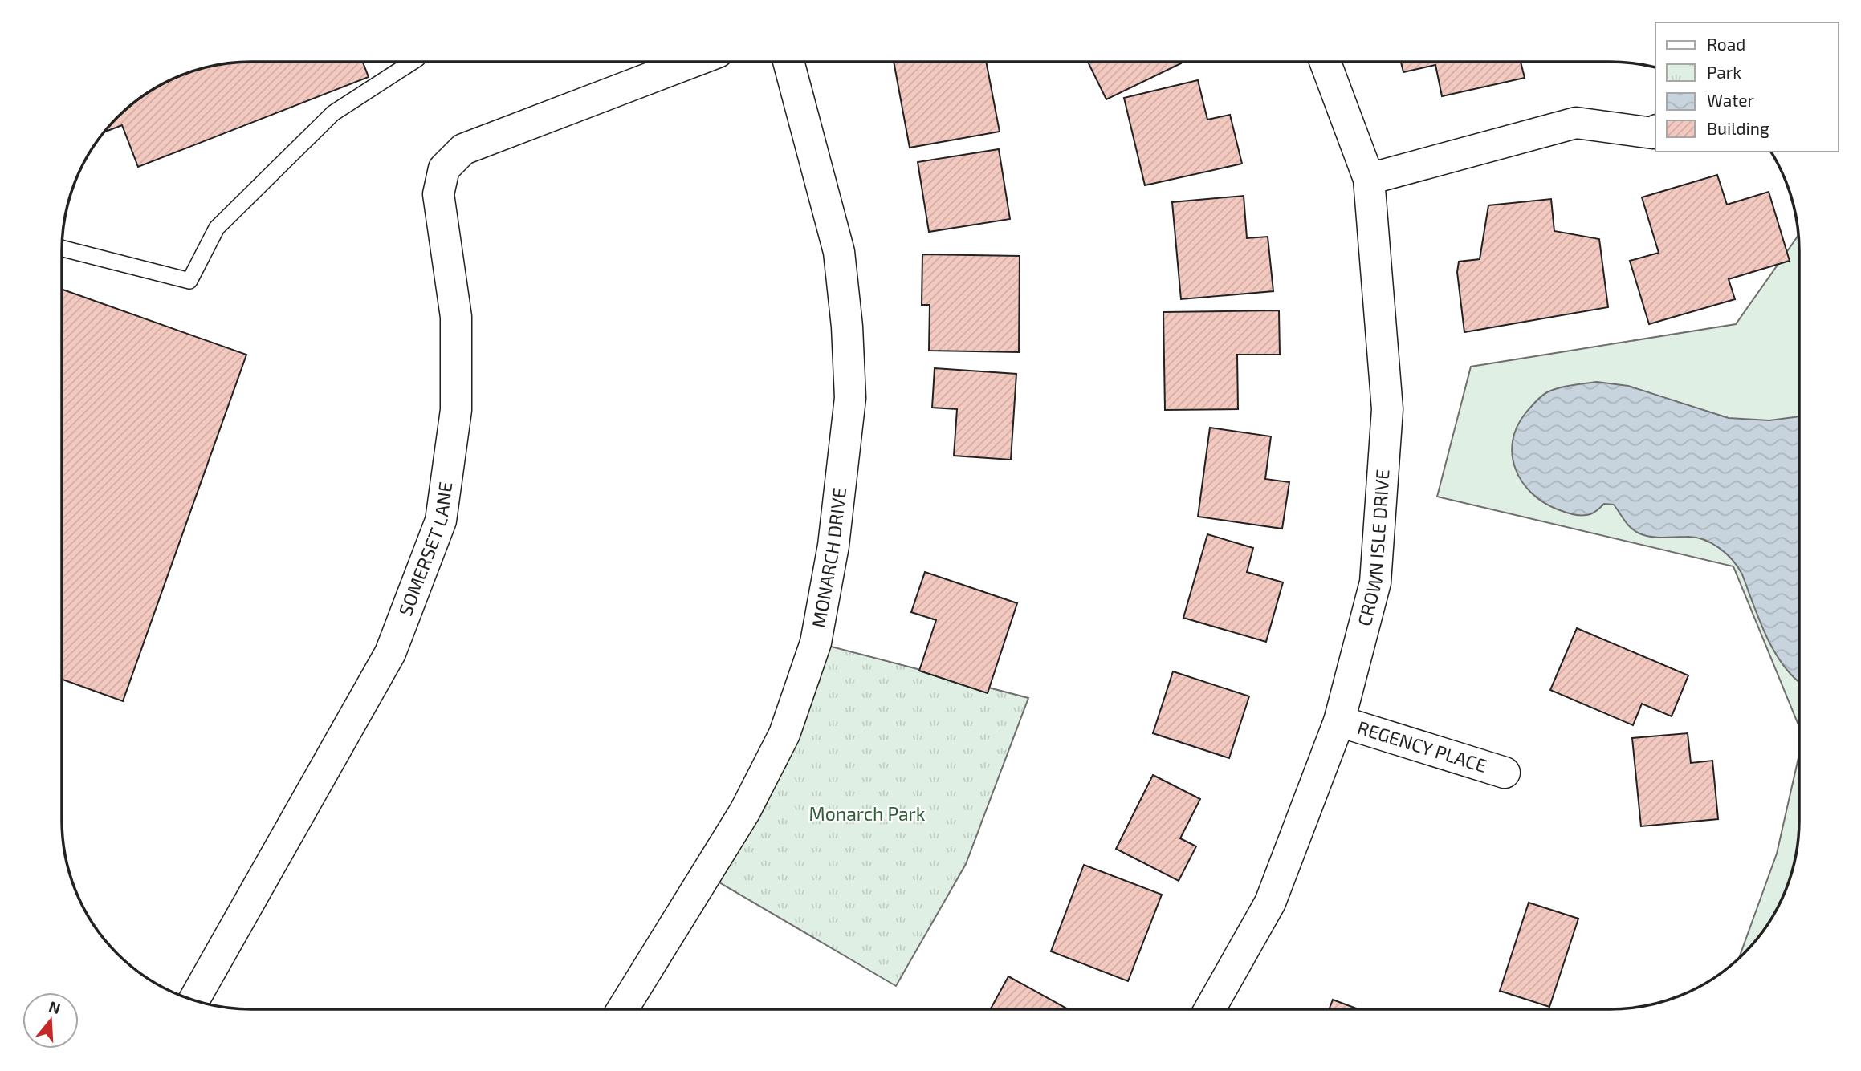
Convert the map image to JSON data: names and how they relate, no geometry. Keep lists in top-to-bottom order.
{
  "streets": {
    "street": [
      "SOMERSET LANE",
      "CROWN ISLE DRIVE",
      "MONARCH DRIVE",
      "REGENCY PLACE"
    ]
  },
  "crossings": [
    ["CROWN ISLE DRIVE", "REGENCY PLACE"]
  ],
  "parks": ["Monarch Park"],
  "legend": [
    "Road",
    "Park",
    "Water",
    "Building"
  ],
  "north": "top"
}
